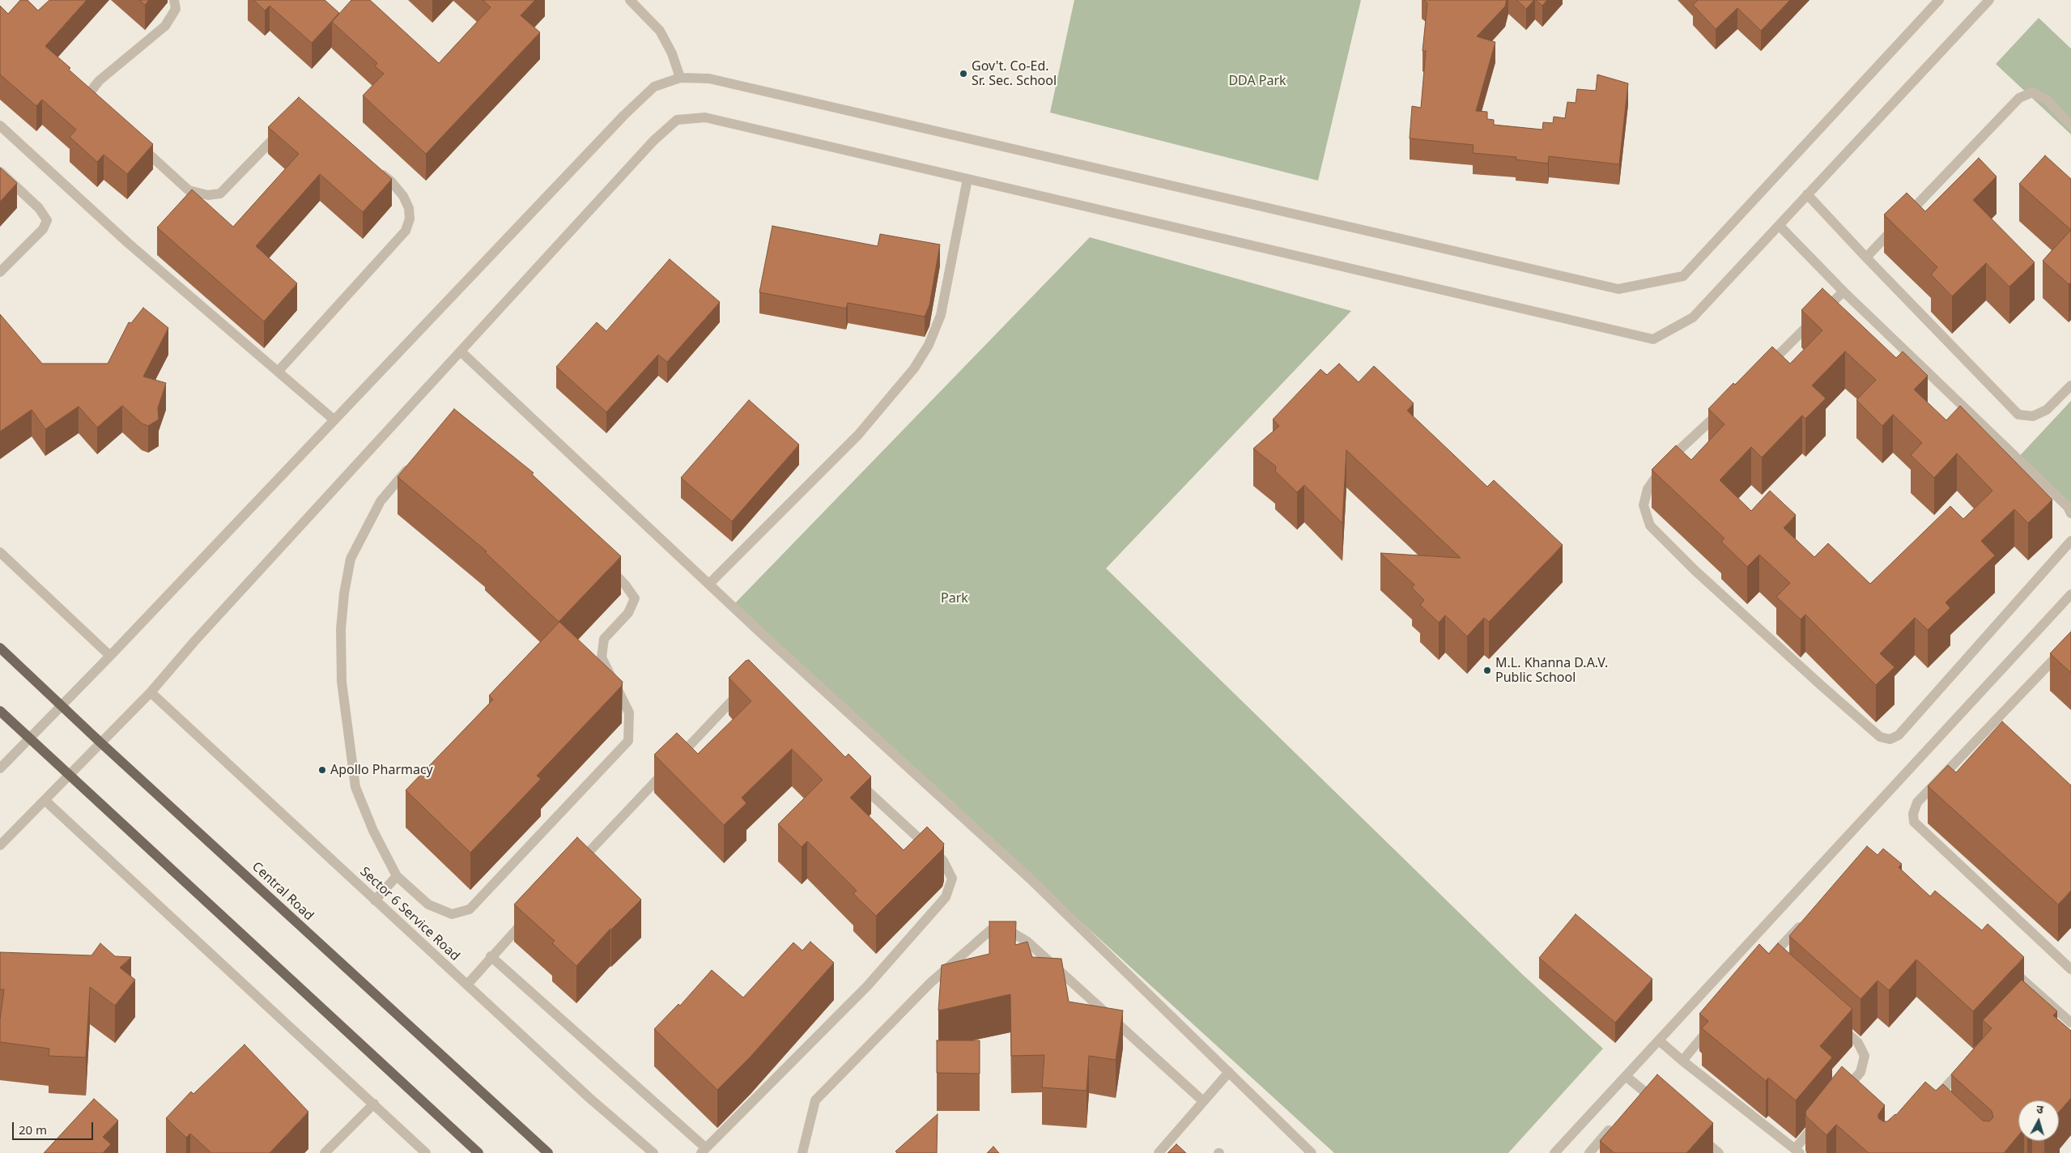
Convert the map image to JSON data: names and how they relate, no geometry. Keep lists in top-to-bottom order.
{
  "streets": {
    "main road": ["Central Road"],
    "street": ["Sector 6 Service Road"]
  },
  "parks": ["DDA Park", "Park"],
  "places": ["Gov't. Co-Ed. Sr. Sec. School", "M.L. Khanna D.A.V. Public School", "Apollo Pharmacy"],
  "scale_bar": "20 m",
  "north": "top"
}
